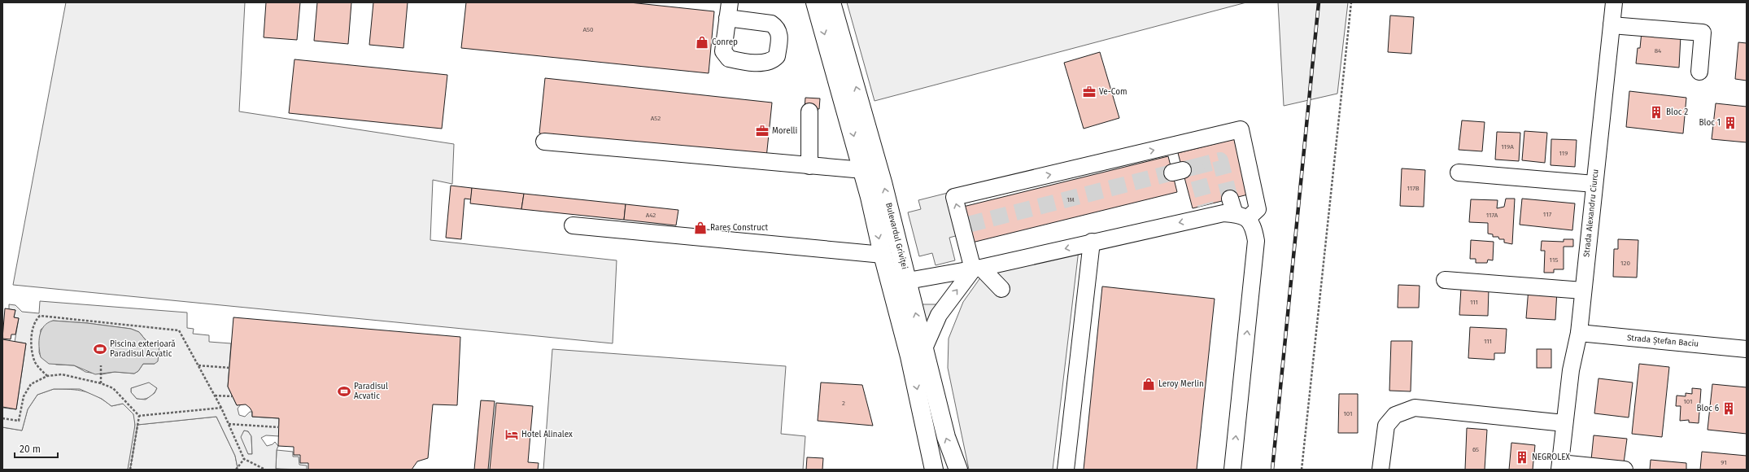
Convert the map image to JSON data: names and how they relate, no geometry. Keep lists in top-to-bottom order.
{
  "streets": {
    "main road": ["Bulevardul Griviței"],
    "street": ["Strada Alexandru Ciurcu", "Strada Ștefan Baciu"]
  },
  "crossings": [
    ["Strada Alexandru Ciurcu", "Strada Ștefan Baciu"]
  ],
  "places": {
    "shop": ["Conrep", "Rareș Construct", "Leroy Merlin"],
    "office": ["Ve-Com", "Morelli"],
    "building": [
      "Bloc 2",
      "Bloc 1",
      "Bloc 6",
      "NEGROLEX"
    ],
    "sports": ["Piscina exterioară Paradisul Acvatic", "Paradisul Acvatic"],
    "hotel": ["Hotel Alinalex"]
  },
  "house_numbers": [
    "A50",
    "84",
    "A52",
    "119A",
    "119",
    "117B",
    "1M",
    "117",
    "A42",
    "117A",
    "115",
    "120",
    "111",
    "111",
    "101",
    "2",
    "101",
    "65",
    "91"
  ],
  "scale_bar": "20 m"
}
